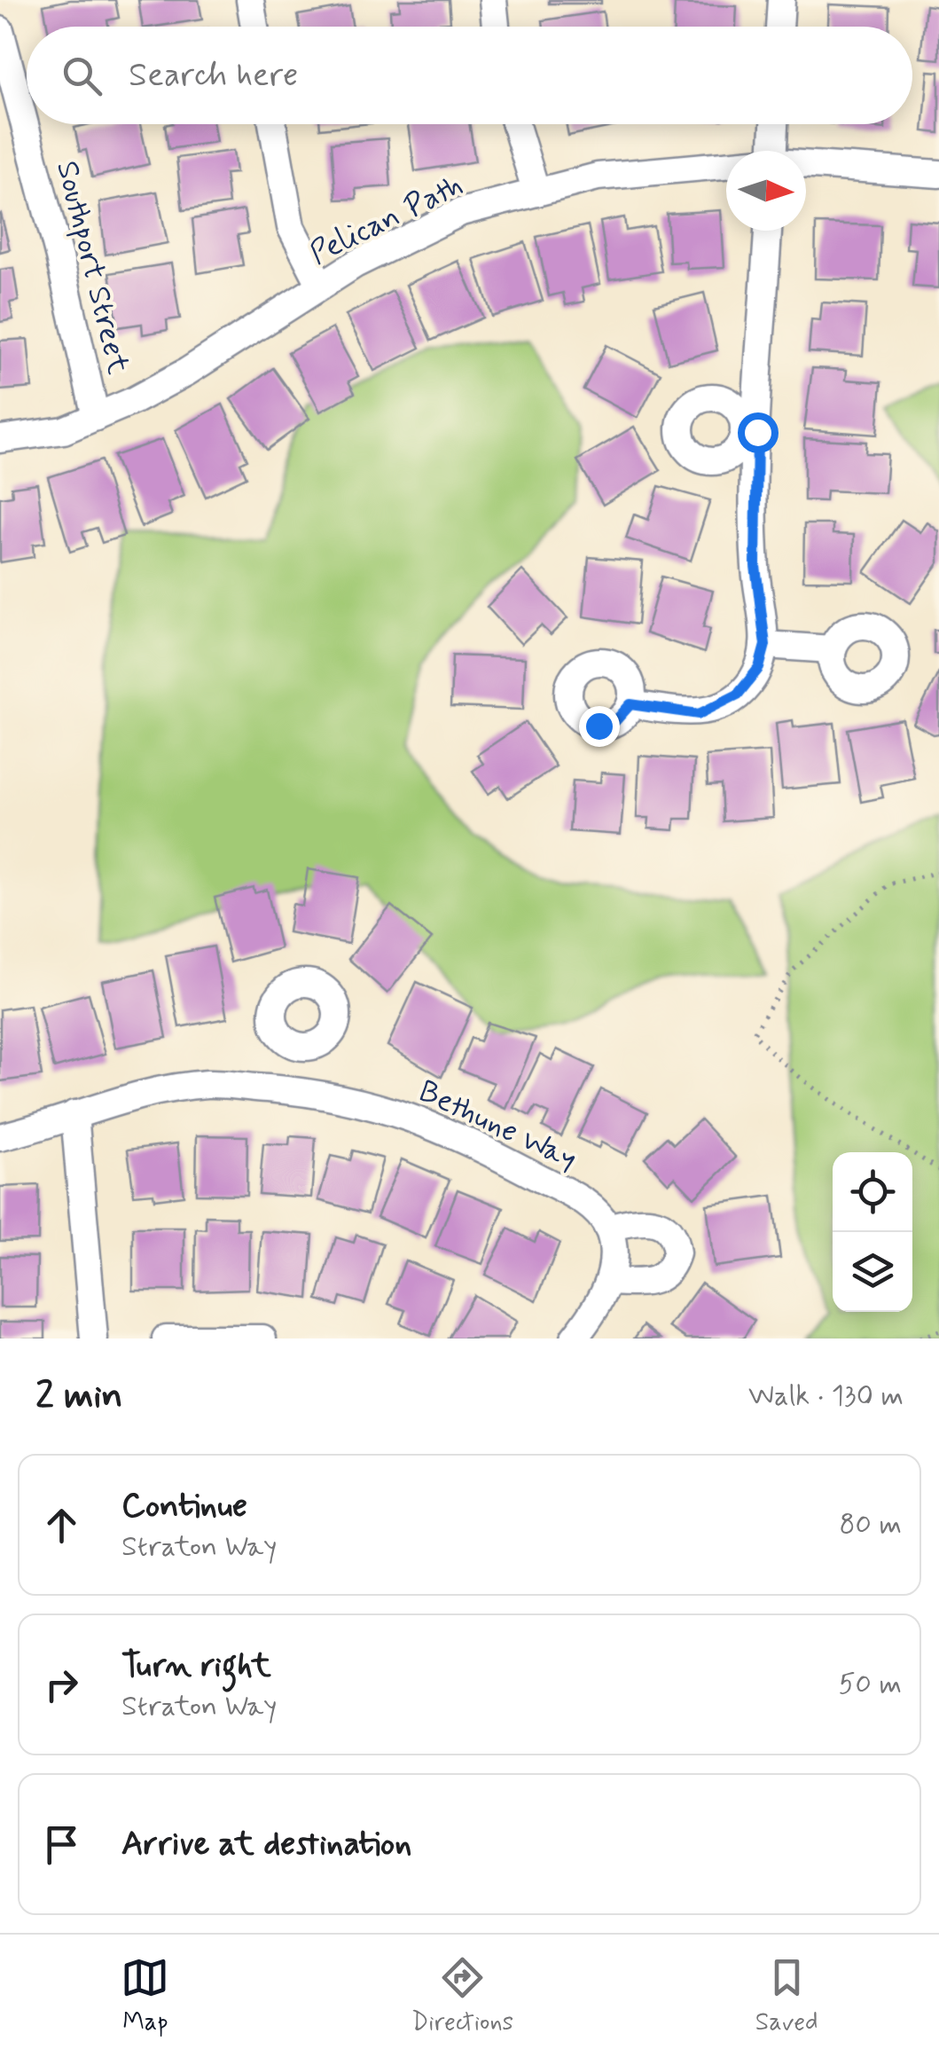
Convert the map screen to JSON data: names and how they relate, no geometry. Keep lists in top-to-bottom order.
{
  "streets": {
    "street": ["Pelican Path", "Southport Street", "Bethune Way"]
  },
  "crossings": [
    ["Pelican Path", "Southport Street"]
  ],
  "north": "right",
  "page": {
    "search": "Search here",
    "heading": ["2 min", "Walk · 130 m"],
    "list": [
      ["Continue", "Straton Way", "80 m"],
      ["Turn right", "Straton Way", "50 m"],
      "Arrive at destination"
    ],
    "nav": ["Map", "Directions", "Saved"]
  }
}
